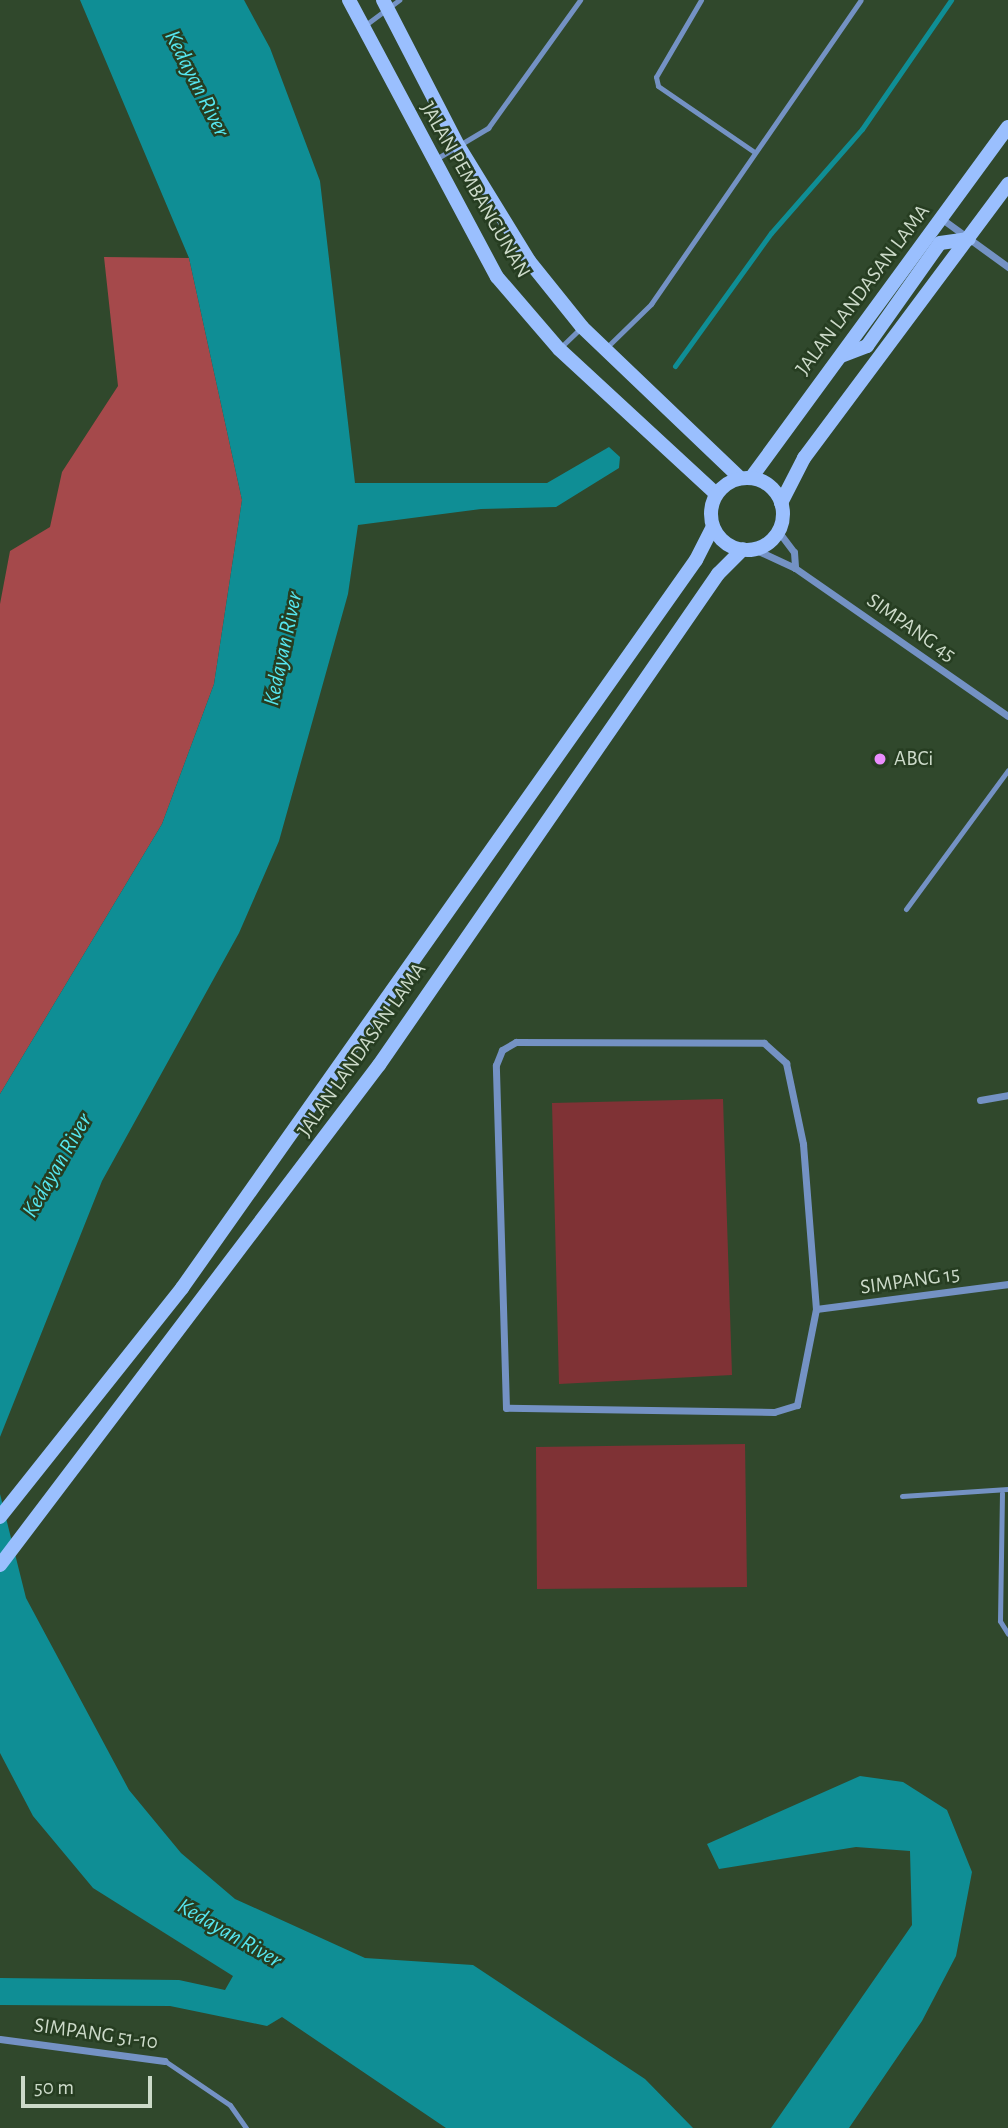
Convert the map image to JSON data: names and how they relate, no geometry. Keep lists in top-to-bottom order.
{
  "streets": {
    "main road": ["JALAN PEMBANGUNAN", "JALAN LANDASAN LAMA"],
    "street": ["SIMPANG 45", "SIMPANG 15", "SIMPANG 51-10"]
  },
  "crossings": [
    ["JALAN PEMBANGUNAN", "JALAN LANDASAN LAMA"],
    ["JALAN PEMBANGUNAN", "SIMPANG 45"],
    ["JALAN LANDASAN LAMA", "SIMPANG 45"]
  ],
  "water": ["Kedayan River"],
  "places": ["ABCi"],
  "scale_bar": "50 m"
}
